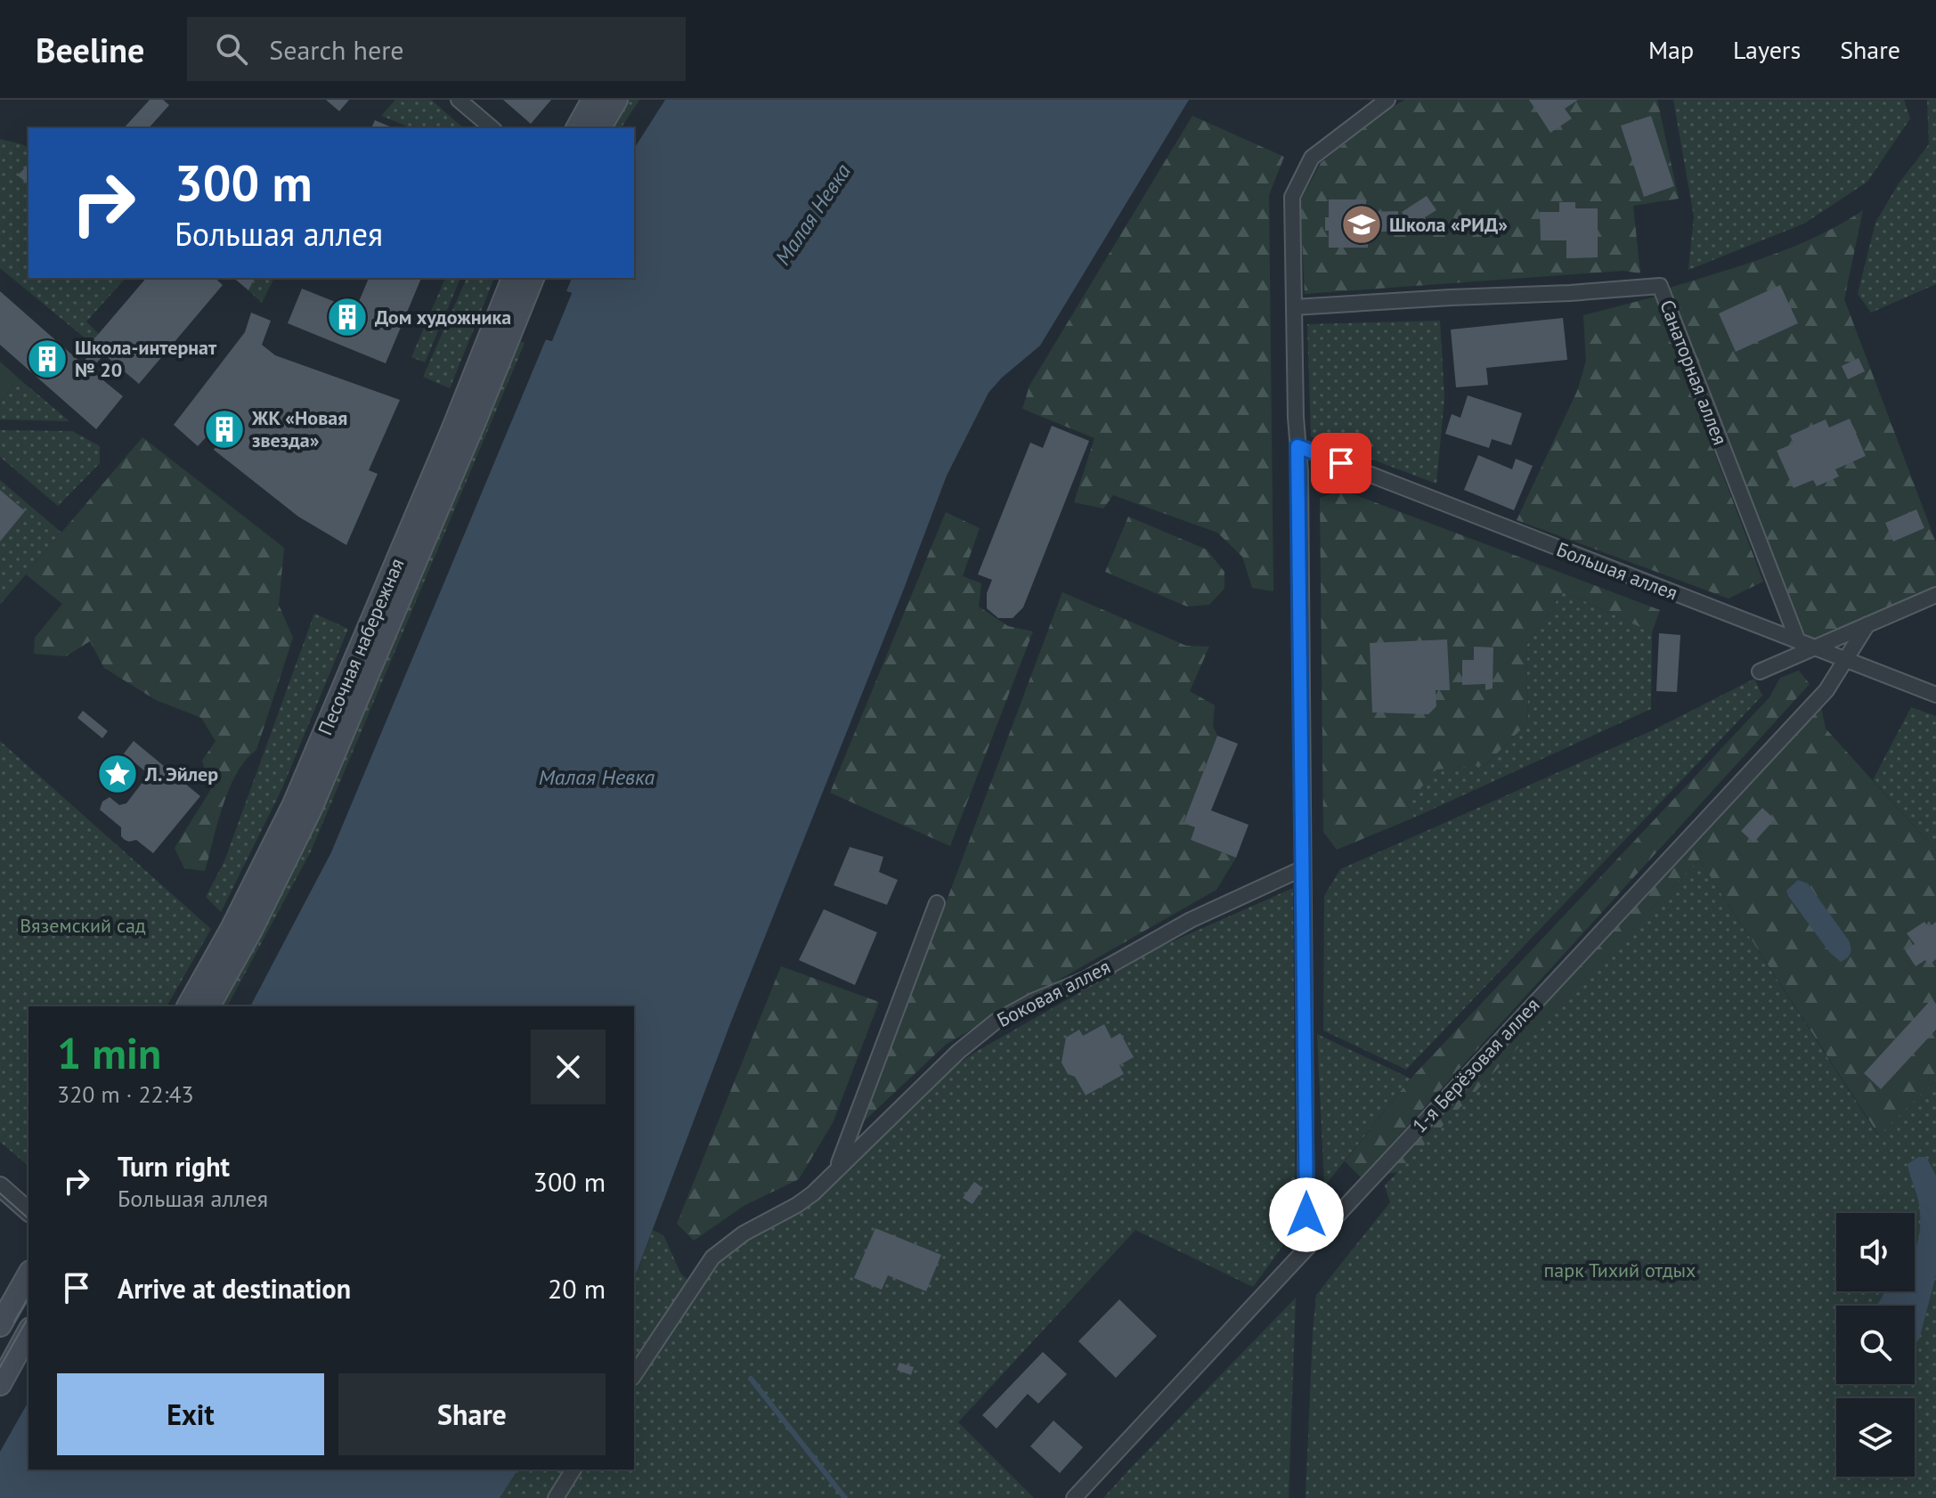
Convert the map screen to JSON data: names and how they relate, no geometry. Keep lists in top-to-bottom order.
{
  "streets": {
    "main road": ["Песочная набережная"],
    "street": [
      "Санаторная аллея",
      "Большая аллея",
      "Боковая аллея",
      "1-я Берёзовая аллея"
    ]
  },
  "crossings": [
    ["Санаторная аллея", "Большая аллея"],
    ["Большая аллея", "1-я Берёзовая аллея"]
  ],
  "water": ["Малая Невка"],
  "parks": ["Вяземский сад", "парк Тихий отдых"],
  "places": {
    "school or university": ["Школа «РИД»"],
    "building": ["Дом художника", "Школа-интернат № 20", "ЖК «Новая звезда»"],
    "place": ["Л. Эйлер"]
  },
  "page": {
    "header": "Beeline",
    "search": "Search here",
    "nav": ["Map", "Layers", "Share"],
    "turn": ["300 m", "Большая аллея"],
    "heading": ["1 min", "320 m · 22:43"],
    "list": [
      {
        "name": "Turn right",
        "note": "Большая аллея",
        "value": "300 m"
      },
      {
        "name": "Arrive at destination",
        "value": "20 m"
      }
    ],
    "buttons": ["Exit", "Share"]
  }
}
